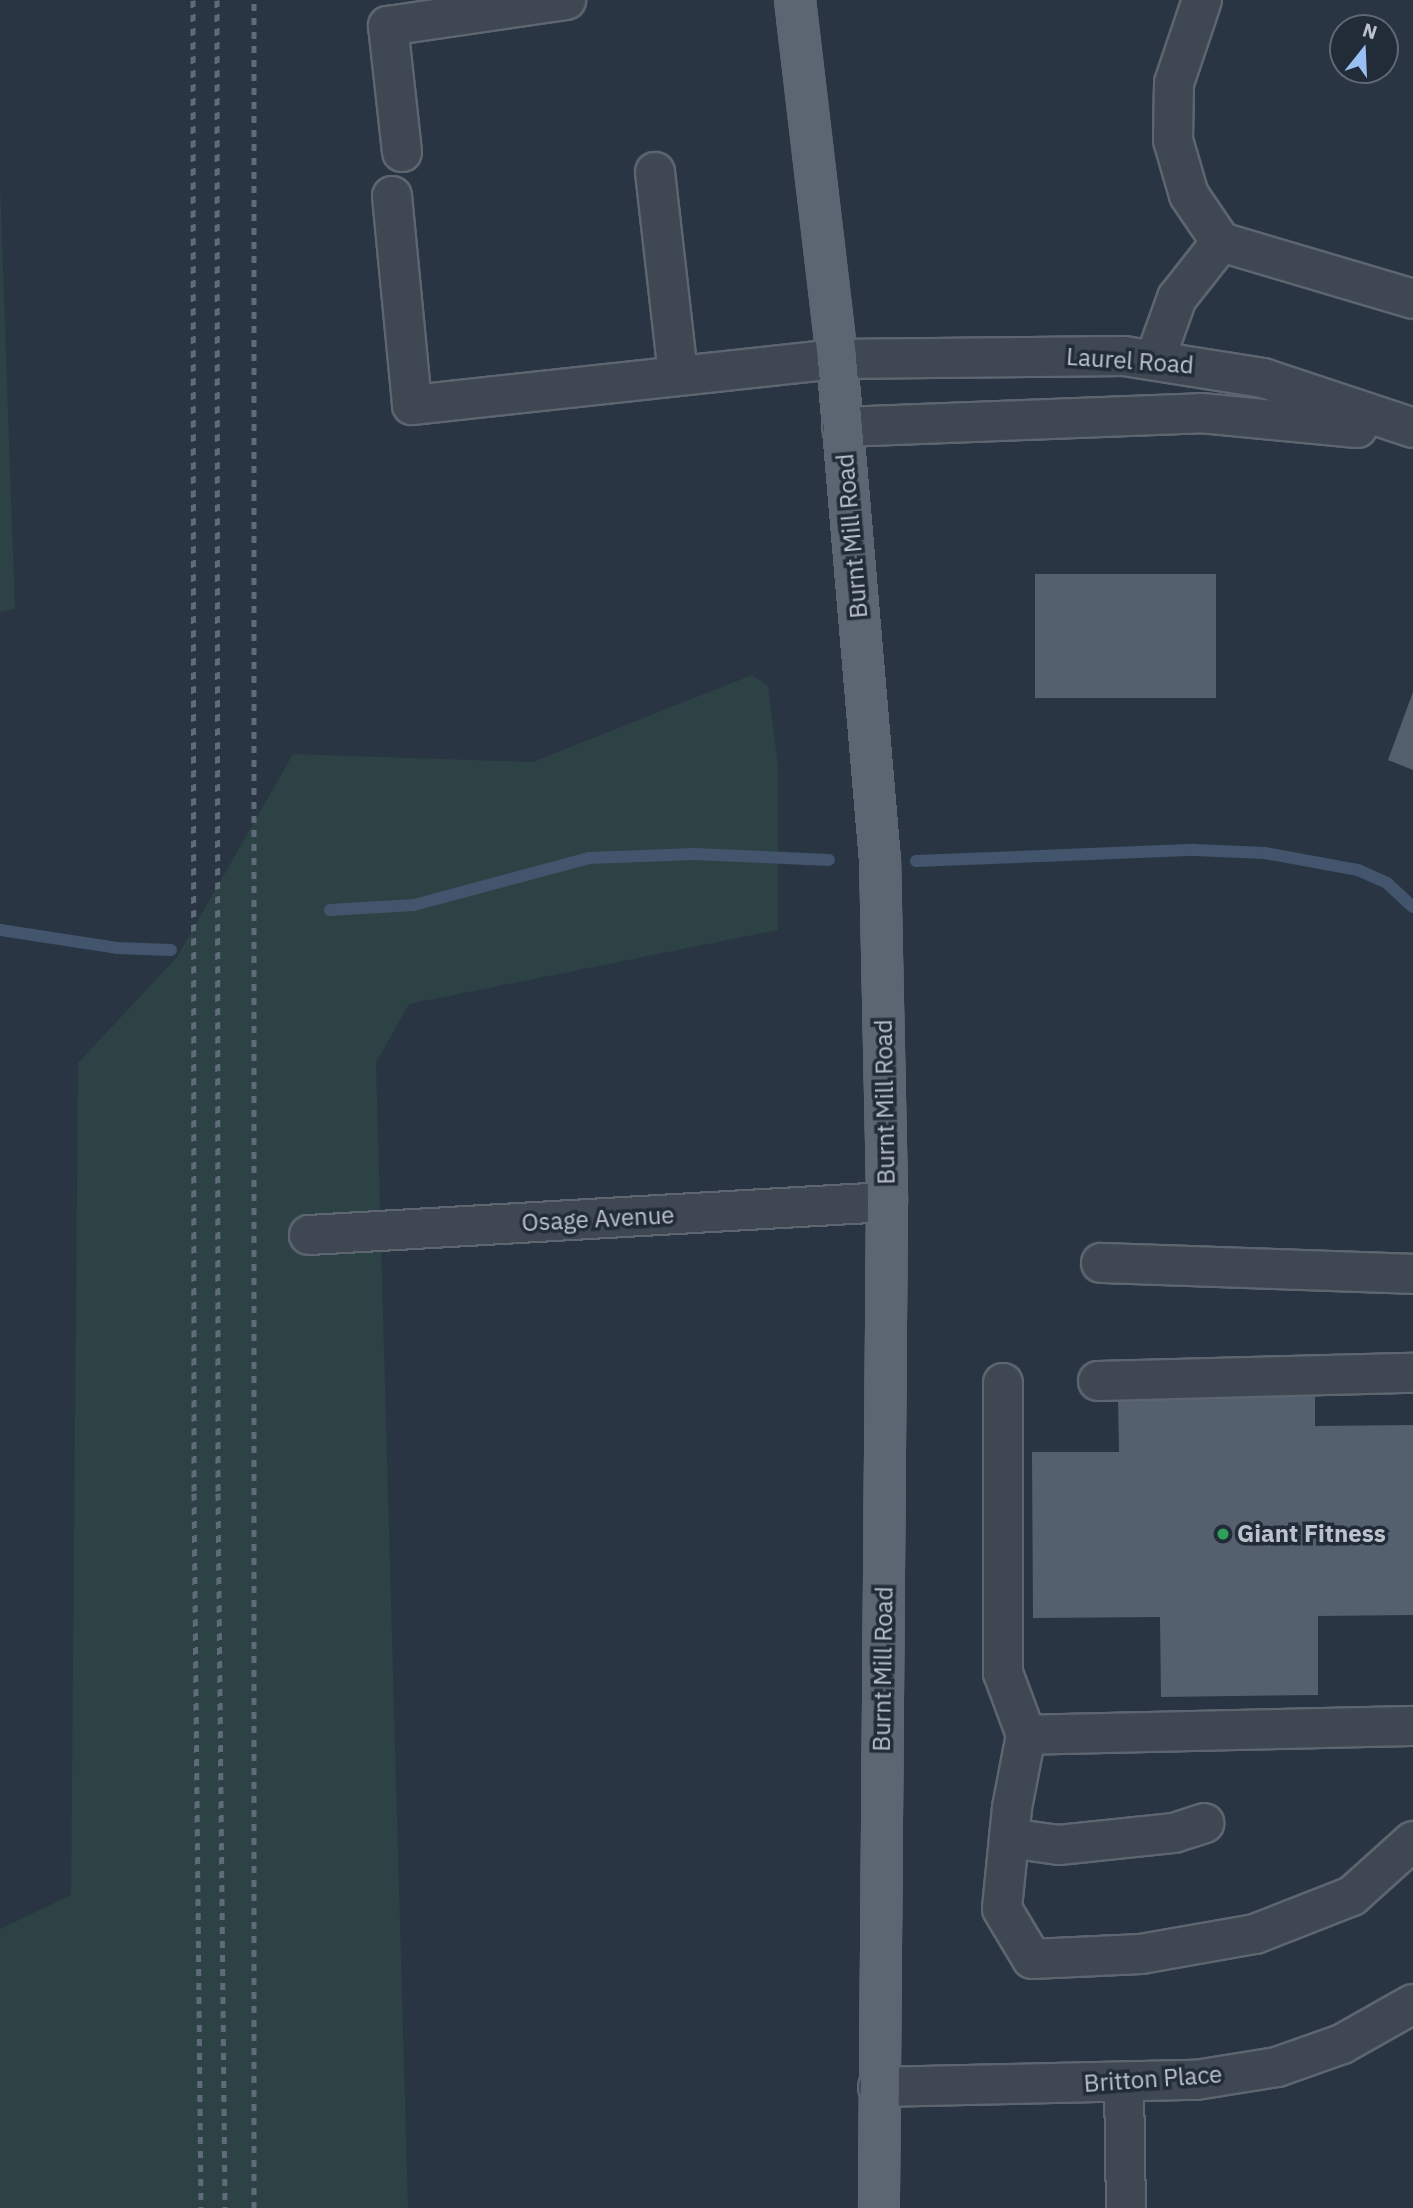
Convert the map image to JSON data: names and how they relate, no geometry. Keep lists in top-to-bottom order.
{
  "streets": {
    "main road": ["Burnt Mill Road"],
    "street": ["Laurel Road", "Osage Avenue", "Britton Place"]
  },
  "crossings": [
    ["Laurel Road", "Burnt Mill Road"],
    ["Burnt Mill Road", "Osage Avenue"],
    ["Burnt Mill Road", "Britton Place"]
  ],
  "places": ["Giant Fitness"],
  "north": "top"
}
